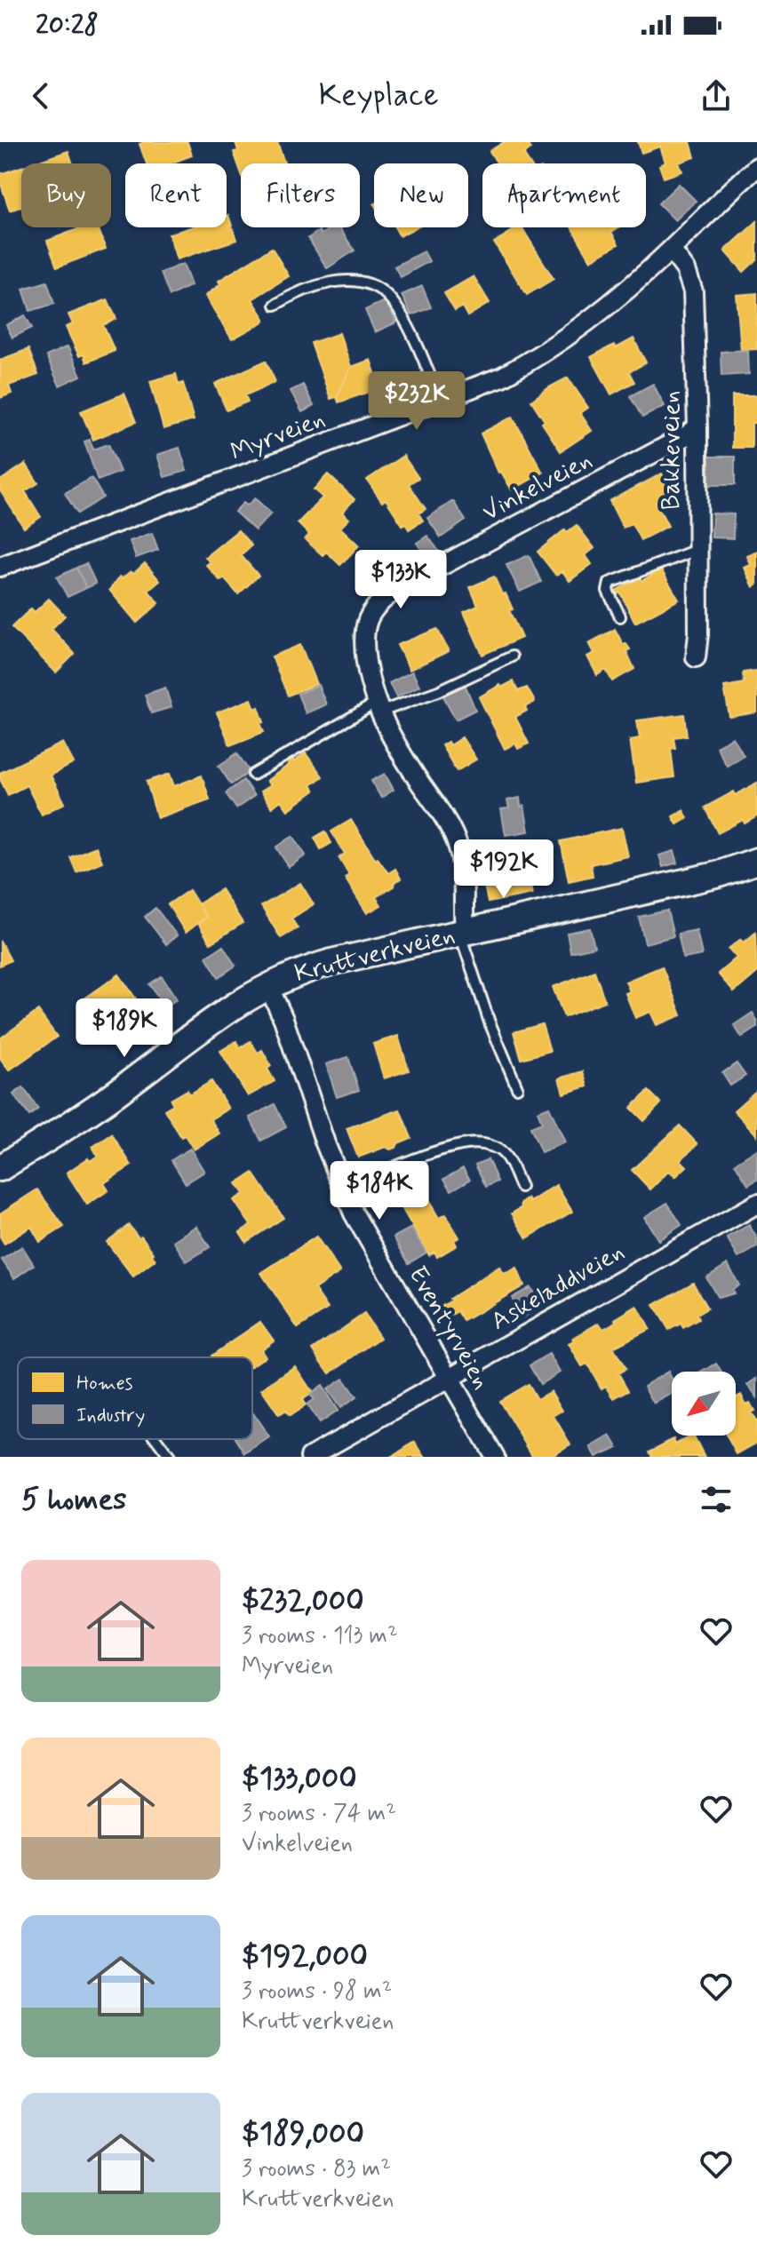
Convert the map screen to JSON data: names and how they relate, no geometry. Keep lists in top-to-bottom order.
{
  "streets": {
    "street": [
      "Myrveien",
      "Bakkeveien",
      "Vinkelveien",
      "Kruttverkveien",
      "Askeladdveien",
      "Eventyrveien"
    ]
  },
  "crossings": [
    ["Myrveien", "Bakkeveien"],
    ["Bakkeveien", "Vinkelveien"],
    ["Vinkelveien", "Kruttverkveien"],
    ["Kruttverkveien", "Eventyrveien"],
    ["Askeladdveien", "Eventyrveien"]
  ],
  "legend": ["Homes", "Industry"],
  "north": "bottom left",
  "page": {
    "status": "20:28",
    "header": "Keyplace",
    "chip": [
      "Buy",
      "Rent",
      "Filters",
      "New",
      "Apartment"
    ],
    "price": [
      "$232K",
      "$133K",
      "$192K",
      "$189K",
      "$184K"
    ],
    "heading": "5 homes",
    "list": [
      {
        "name": "$232,000",
        "note": "3 rooms · 113 m² · Myrveien"
      },
      {
        "name": "$133,000",
        "note": "3 rooms · 74 m² · Vinkelveien"
      },
      {
        "name": "$192,000",
        "note": "3 rooms · 98 m² · Kruttverkveien"
      },
      {
        "name": "$189,000",
        "note": "3 rooms · 83 m² · Kruttverkveien"
      }
    ]
  }
}
